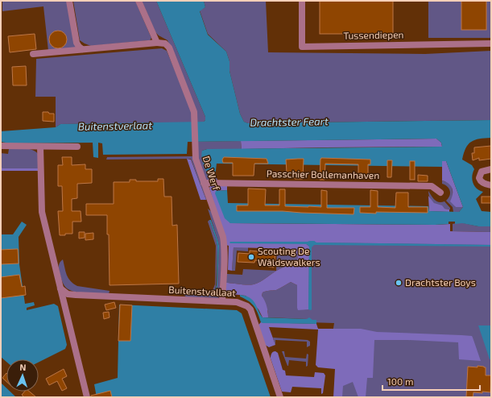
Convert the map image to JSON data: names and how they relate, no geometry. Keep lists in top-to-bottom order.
{
  "streets": {
    "street": [
      "Tussendiepen",
      "De Werf",
      "Passchier Bollemanhaven",
      "Buitenstvallaat"
    ]
  },
  "crossings": [
    ["De Werf", "Passchier Bollemanhaven"],
    ["De Werf", "Buitenstvallaat"]
  ],
  "water": ["Drachtster Feart", "Buitenstverlaat"],
  "places": ["Scouting De Wâldswalkers", "Drachtster Boys"],
  "scale_bar": "100 m",
  "north": "top"
}
